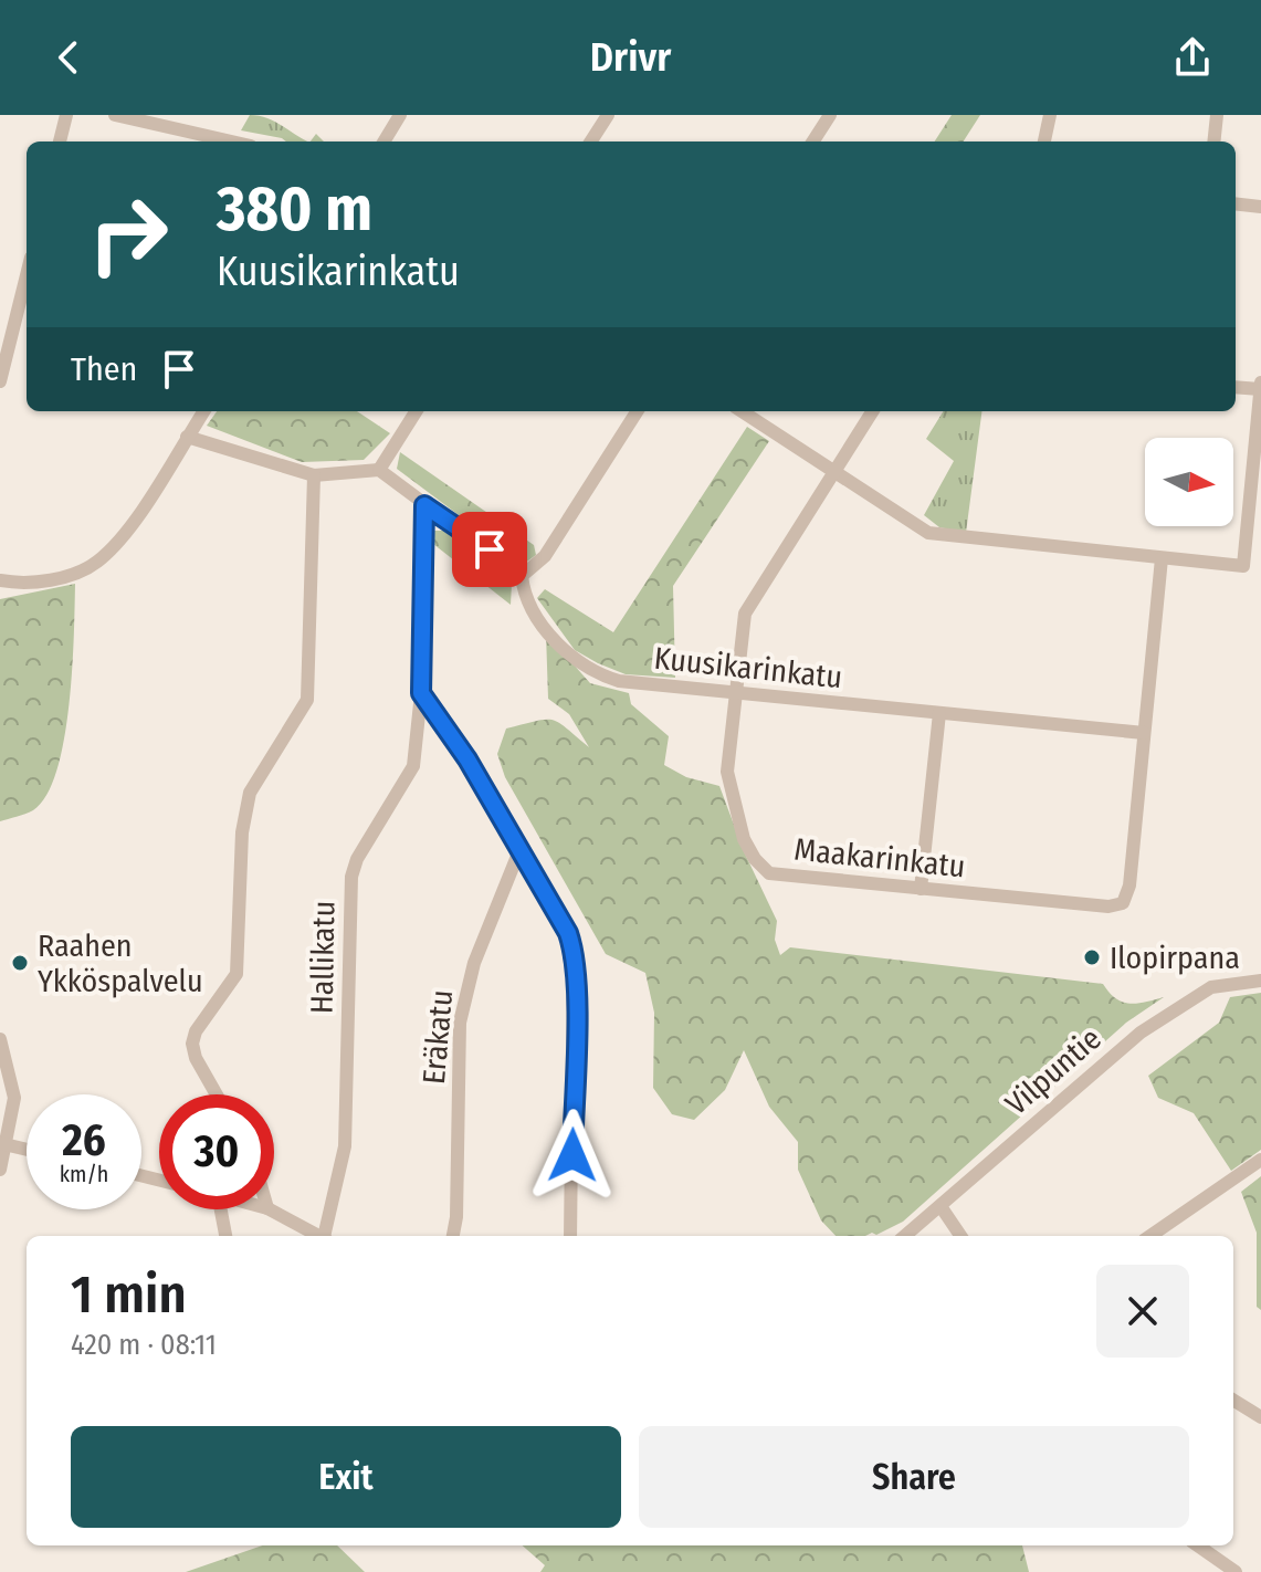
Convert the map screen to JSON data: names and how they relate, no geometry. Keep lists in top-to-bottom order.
{
  "streets": {
    "street": [
      "Kuusikarinkatu",
      "Maakarinkatu",
      "Hallikatu",
      "Eräkatu",
      "Vilpuntie"
    ]
  },
  "crossings": [
    ["Kuusikarinkatu", "Maakarinkatu"]
  ],
  "places": ["Ilopirpana", "Raahen Ykköspalvelu"],
  "north": "right",
  "page": {
    "header": "Drivr",
    "turn": ["380 m", "Kuusikarinkatu"],
    "then": "Then",
    "speed": "26 km/h",
    "limit": "30",
    "heading": ["1 min", "420 m · 08:11"],
    "buttons": ["Exit", "Share"]
  }
}
